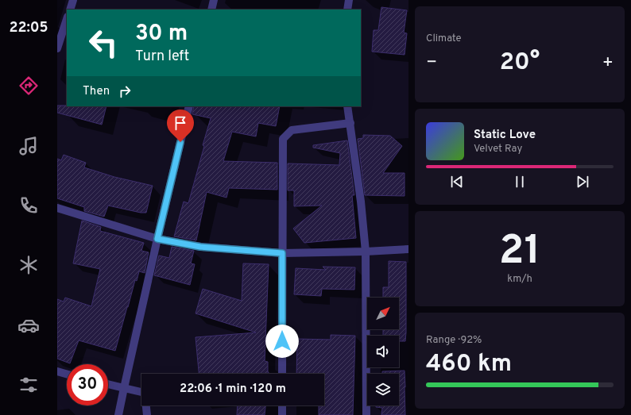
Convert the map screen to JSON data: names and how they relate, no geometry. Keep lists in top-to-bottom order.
{
  "north": "top right",
  "page": {
    "tabs": "22:05",
    "tile": [
      "Climate",
      ["21", "km/h"],
      ["Range · 92%", "460 km"]
    ],
    "turn": ["30 m", "Turn left"],
    "heat": ["−", "20°", "+"],
    "then": "Then",
    "song": ["Static Love", "Velvet Ray"],
    "limit": "30",
    "trip": "22:06 · 1 min · 120 m"
  }
}
